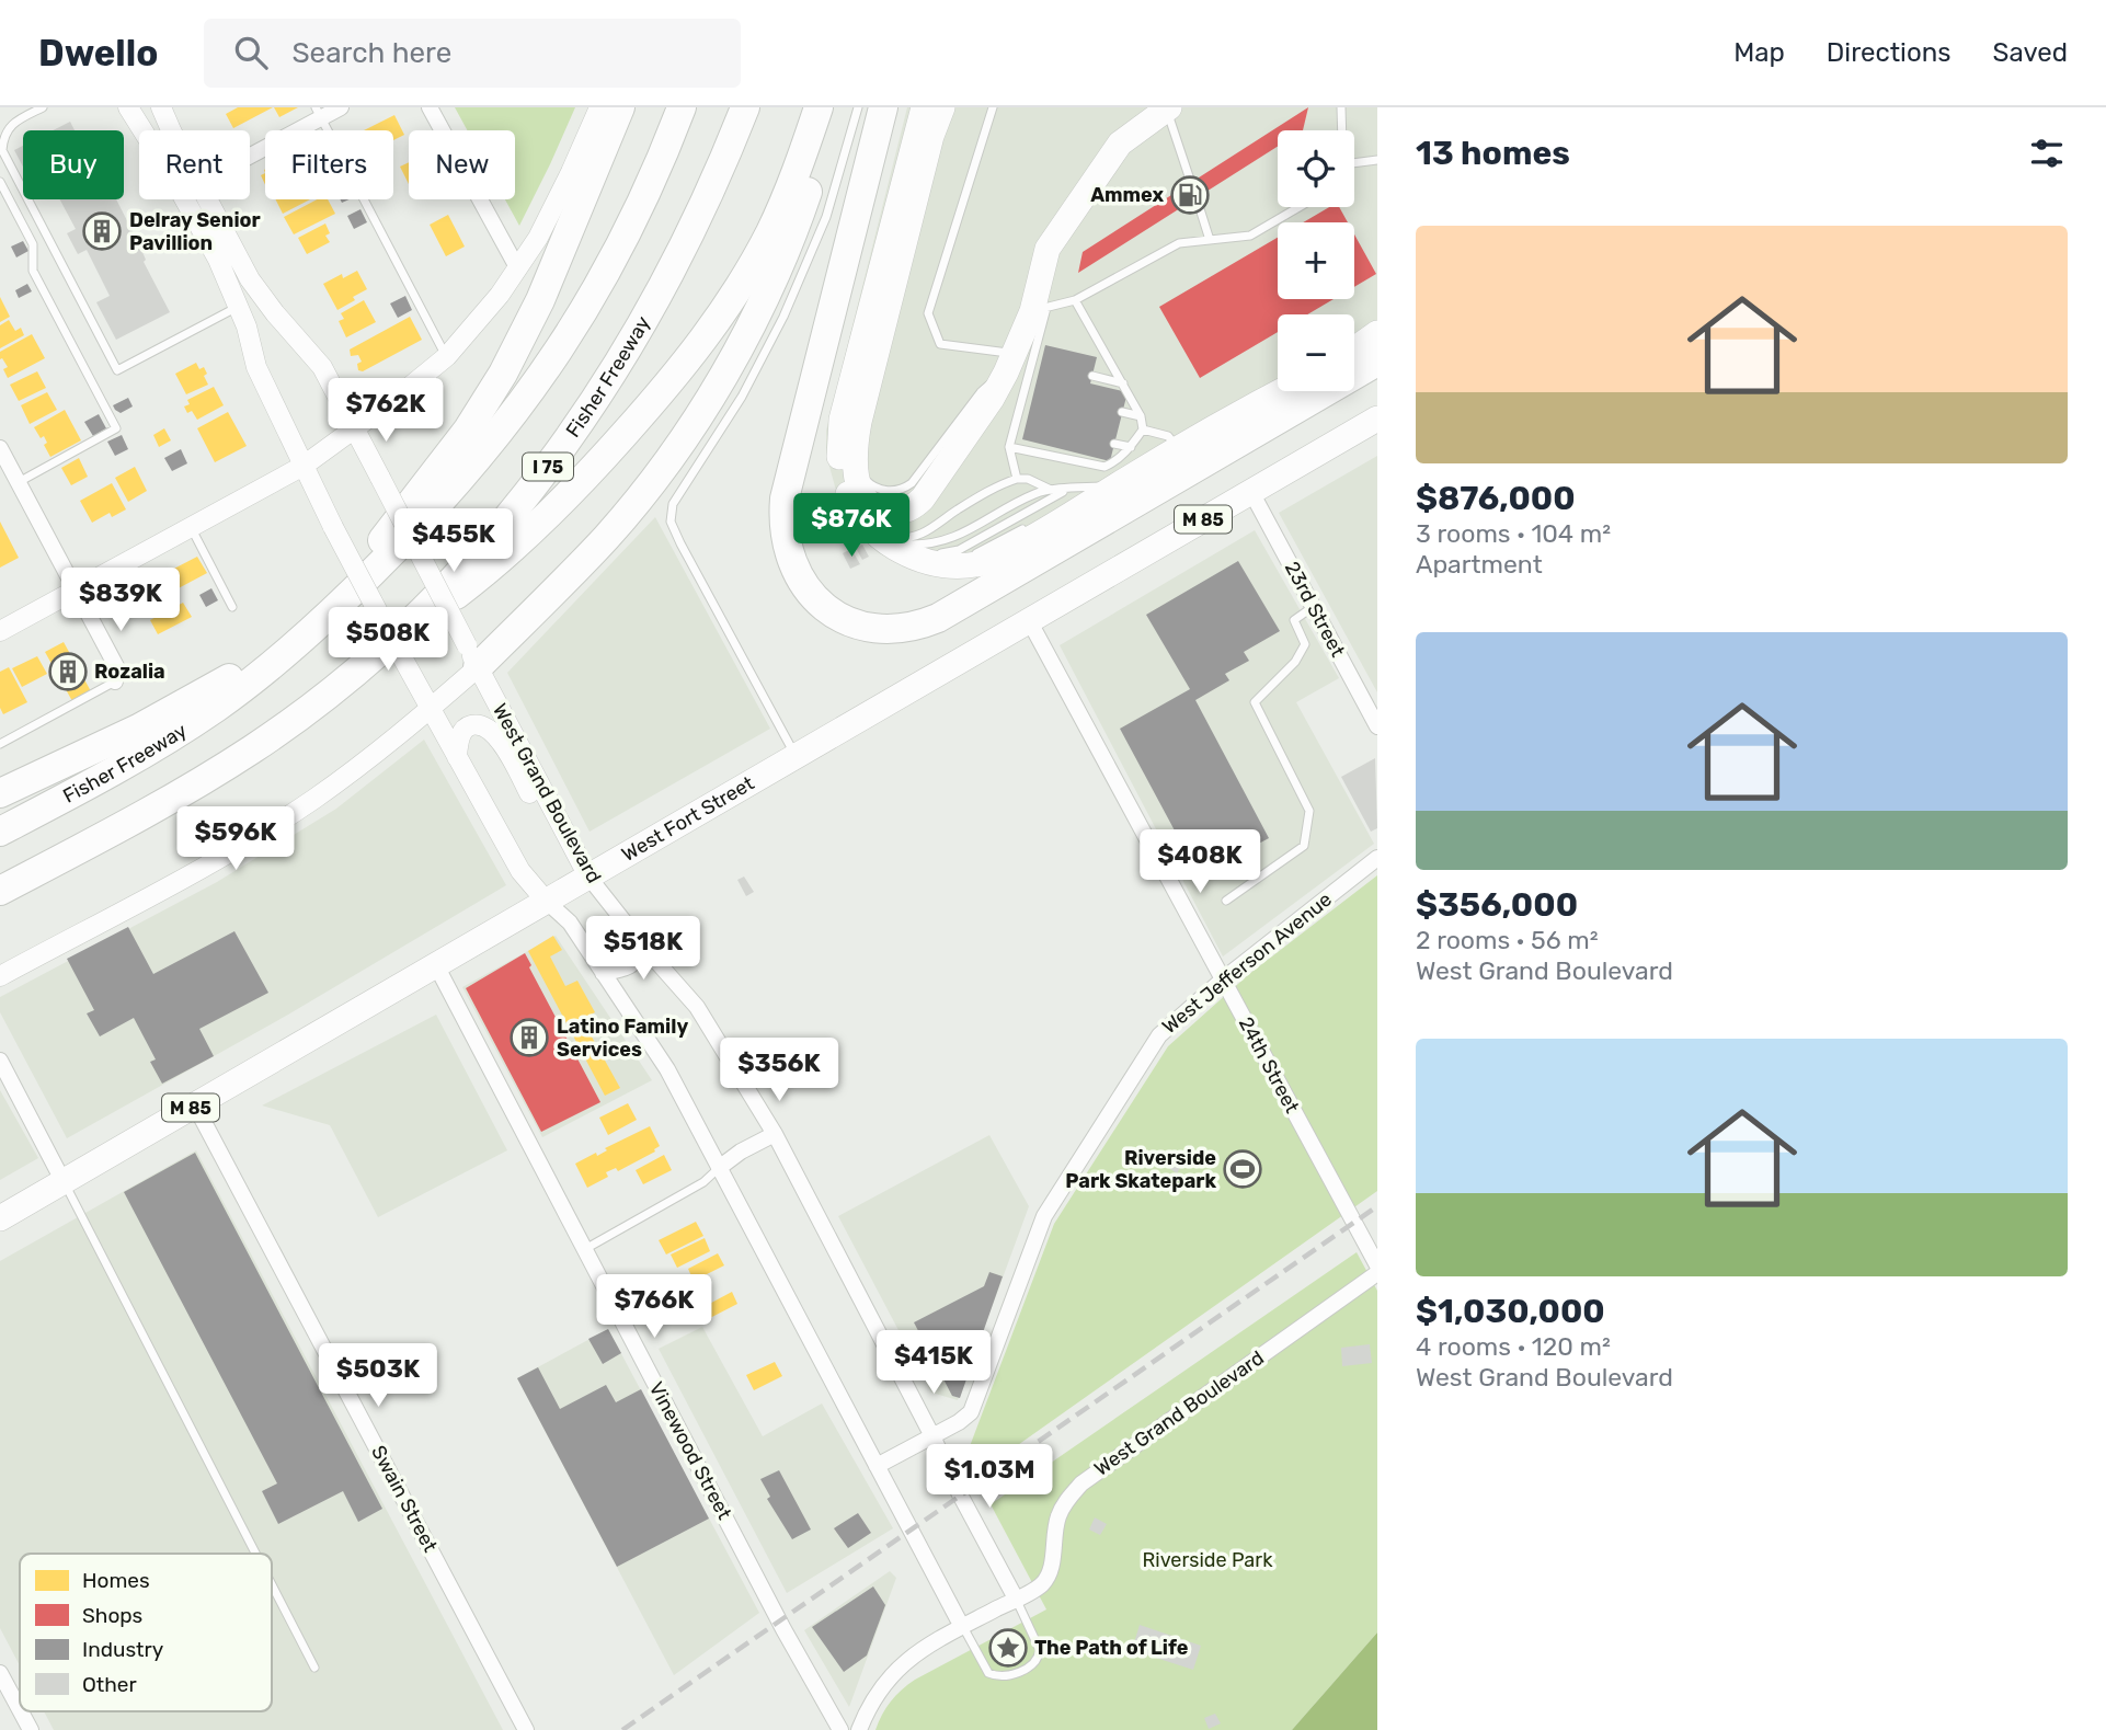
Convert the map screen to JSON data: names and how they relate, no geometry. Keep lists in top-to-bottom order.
{
  "streets": {
    "highway": ["Fisher Freeway", "I 75"],
    "main road": ["M 85", "West Fort Street"],
    "street": [
      "23rd Street",
      "West Grand Boulevard",
      "West Jefferson Avenue",
      "24th Street",
      "Vinewood Street",
      "Swain Street"
    ]
  },
  "crossings": [
    ["23rd Street", "West Fort Street"],
    ["West Grand Boulevard", "West Fort Street"],
    ["West Grand Boulevard", "West Jefferson Avenue"],
    ["West Fort Street", "24th Street"],
    ["West Fort Street", "Vinewood Street"],
    ["West Fort Street", "Swain Street"],
    ["West Jefferson Avenue", "24th Street"]
  ],
  "parks": ["Riverside Park"],
  "places": {
    "fuel station": ["Ammex"],
    "building": ["Delray Senior Pavillion", "Rozalia", "Latino Family Services"],
    "sports": ["Riverside Park Skatepark"],
    "place": ["The Path of Life"]
  },
  "legend": [
    "Homes",
    "Shops",
    "Industry",
    "Other"
  ],
  "page": {
    "header": "Dwello",
    "search": "Search here",
    "nav": ["Map", "Directions", "Saved"],
    "heading": "13 homes",
    "map_buttons": ["+", "−"],
    "chip": [
      "Buy",
      "Rent",
      "Filters",
      "New"
    ],
    "list": [
      {
        "name": "$876,000",
        "note": "3 rooms · 104 m² · Apartment"
      },
      {
        "name": "$356,000",
        "note": "2 rooms · 56 m² · West Grand Boulevard"
      },
      {
        "name": "$1,030,000",
        "note": "4 rooms · 120 m² · West Grand Boulevard"
      }
    ],
    "price": [
      "$762K",
      "$876K",
      "$455K",
      "$839K",
      "$508K",
      "$596K",
      "$408K",
      "$518K",
      "$356K",
      "$766K",
      "$415K",
      "$503K",
      "$1.03M"
    ]
  }
}
